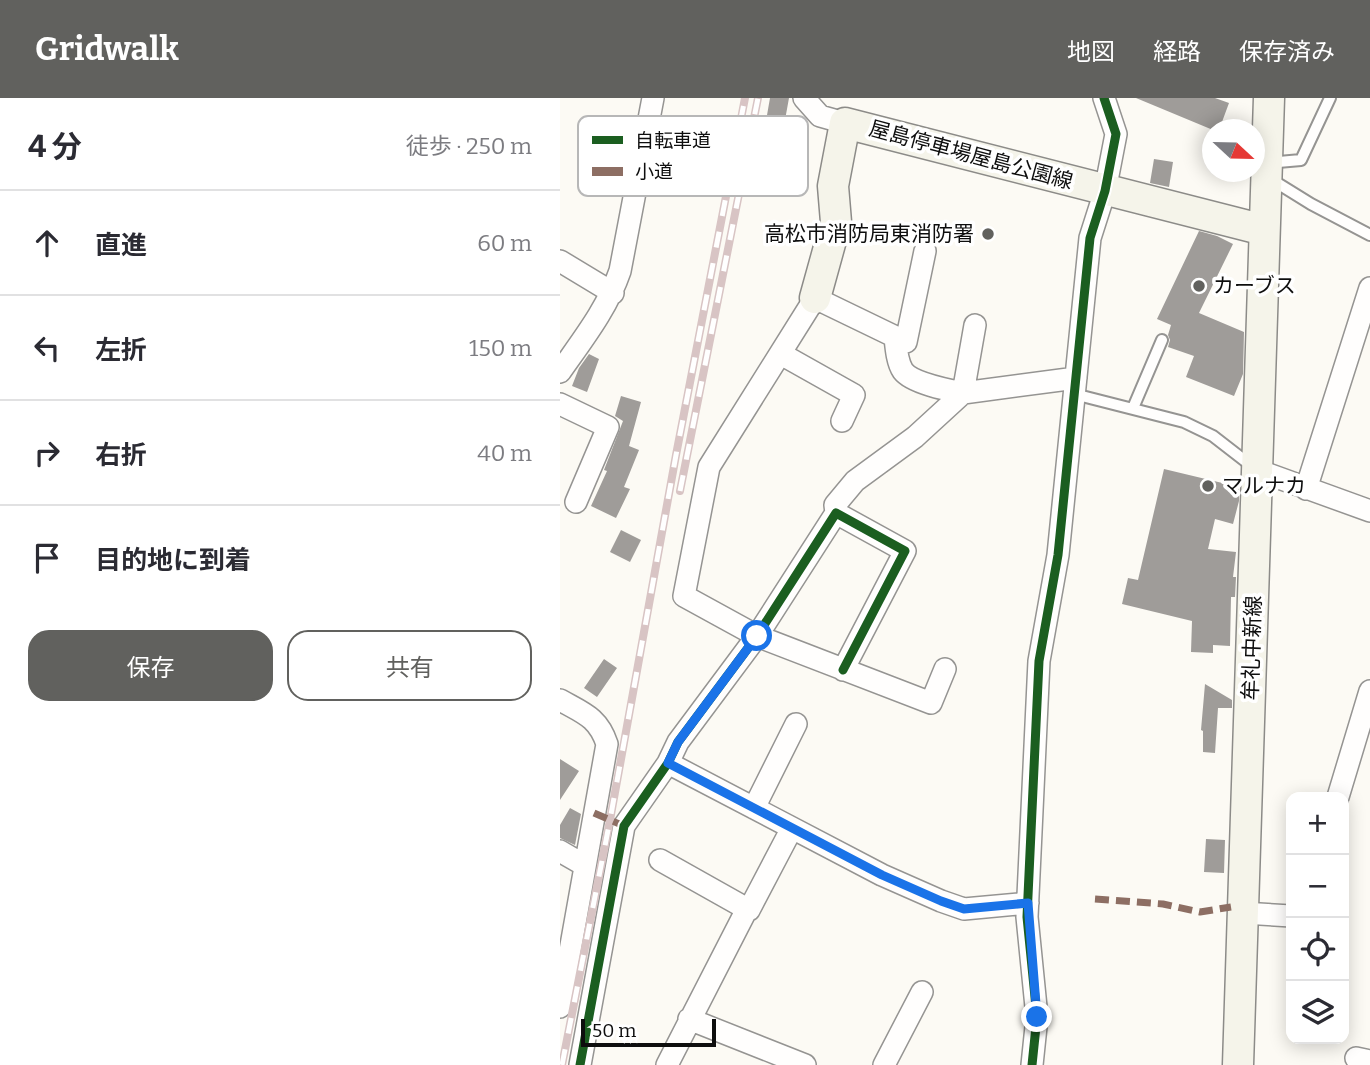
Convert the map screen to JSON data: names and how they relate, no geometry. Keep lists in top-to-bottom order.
{
  "streets": {
    "main road": ["屋島停車場屋島公園線", "牟礼中新線"]
  },
  "crossings": [
    ["屋島停車場屋島公園線", "牟礼中新線"]
  ],
  "places": ["高松市消防局東消防署", "カーブス", "マルナカ"],
  "legend": ["自転車道", "小道"],
  "scale_bar": "50 m",
  "north": "right",
  "page": {
    "header": "Gridwalk",
    "nav": ["地図", "経路", "保存済み"],
    "heading": ["4 分", "徒歩 · 250 m"],
    "list": [
      ["直進", "60 m"],
      ["左折", "150 m"],
      ["右折", "40 m"],
      "目的地に到着"
    ],
    "buttons": ["保存", "共有"],
    "map_buttons": ["+", "−"],
    "scale": "50 m"
  }
}
